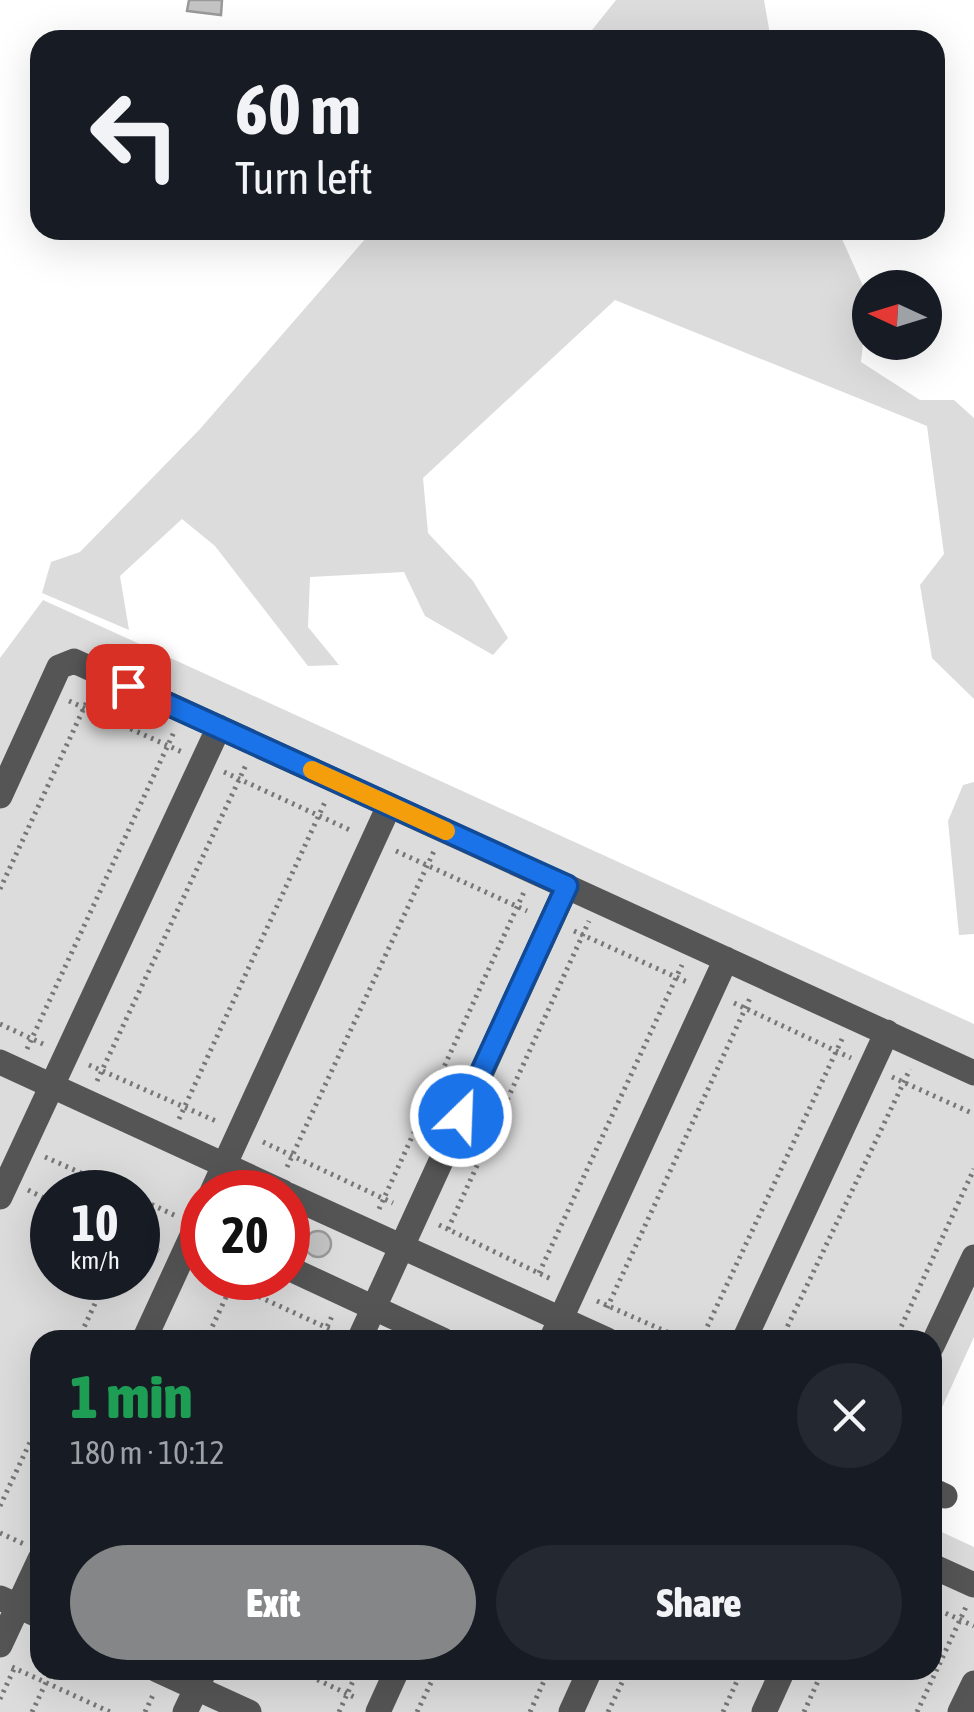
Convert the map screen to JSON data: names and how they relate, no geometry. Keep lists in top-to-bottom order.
{
  "north": "left",
  "page": {
    "turn": ["60 m", "Turn left"],
    "speed": "10 km/h",
    "limit": "20",
    "heading": ["1 min", "180 m · 10:12"],
    "buttons": ["Exit", "Share"]
  }
}
